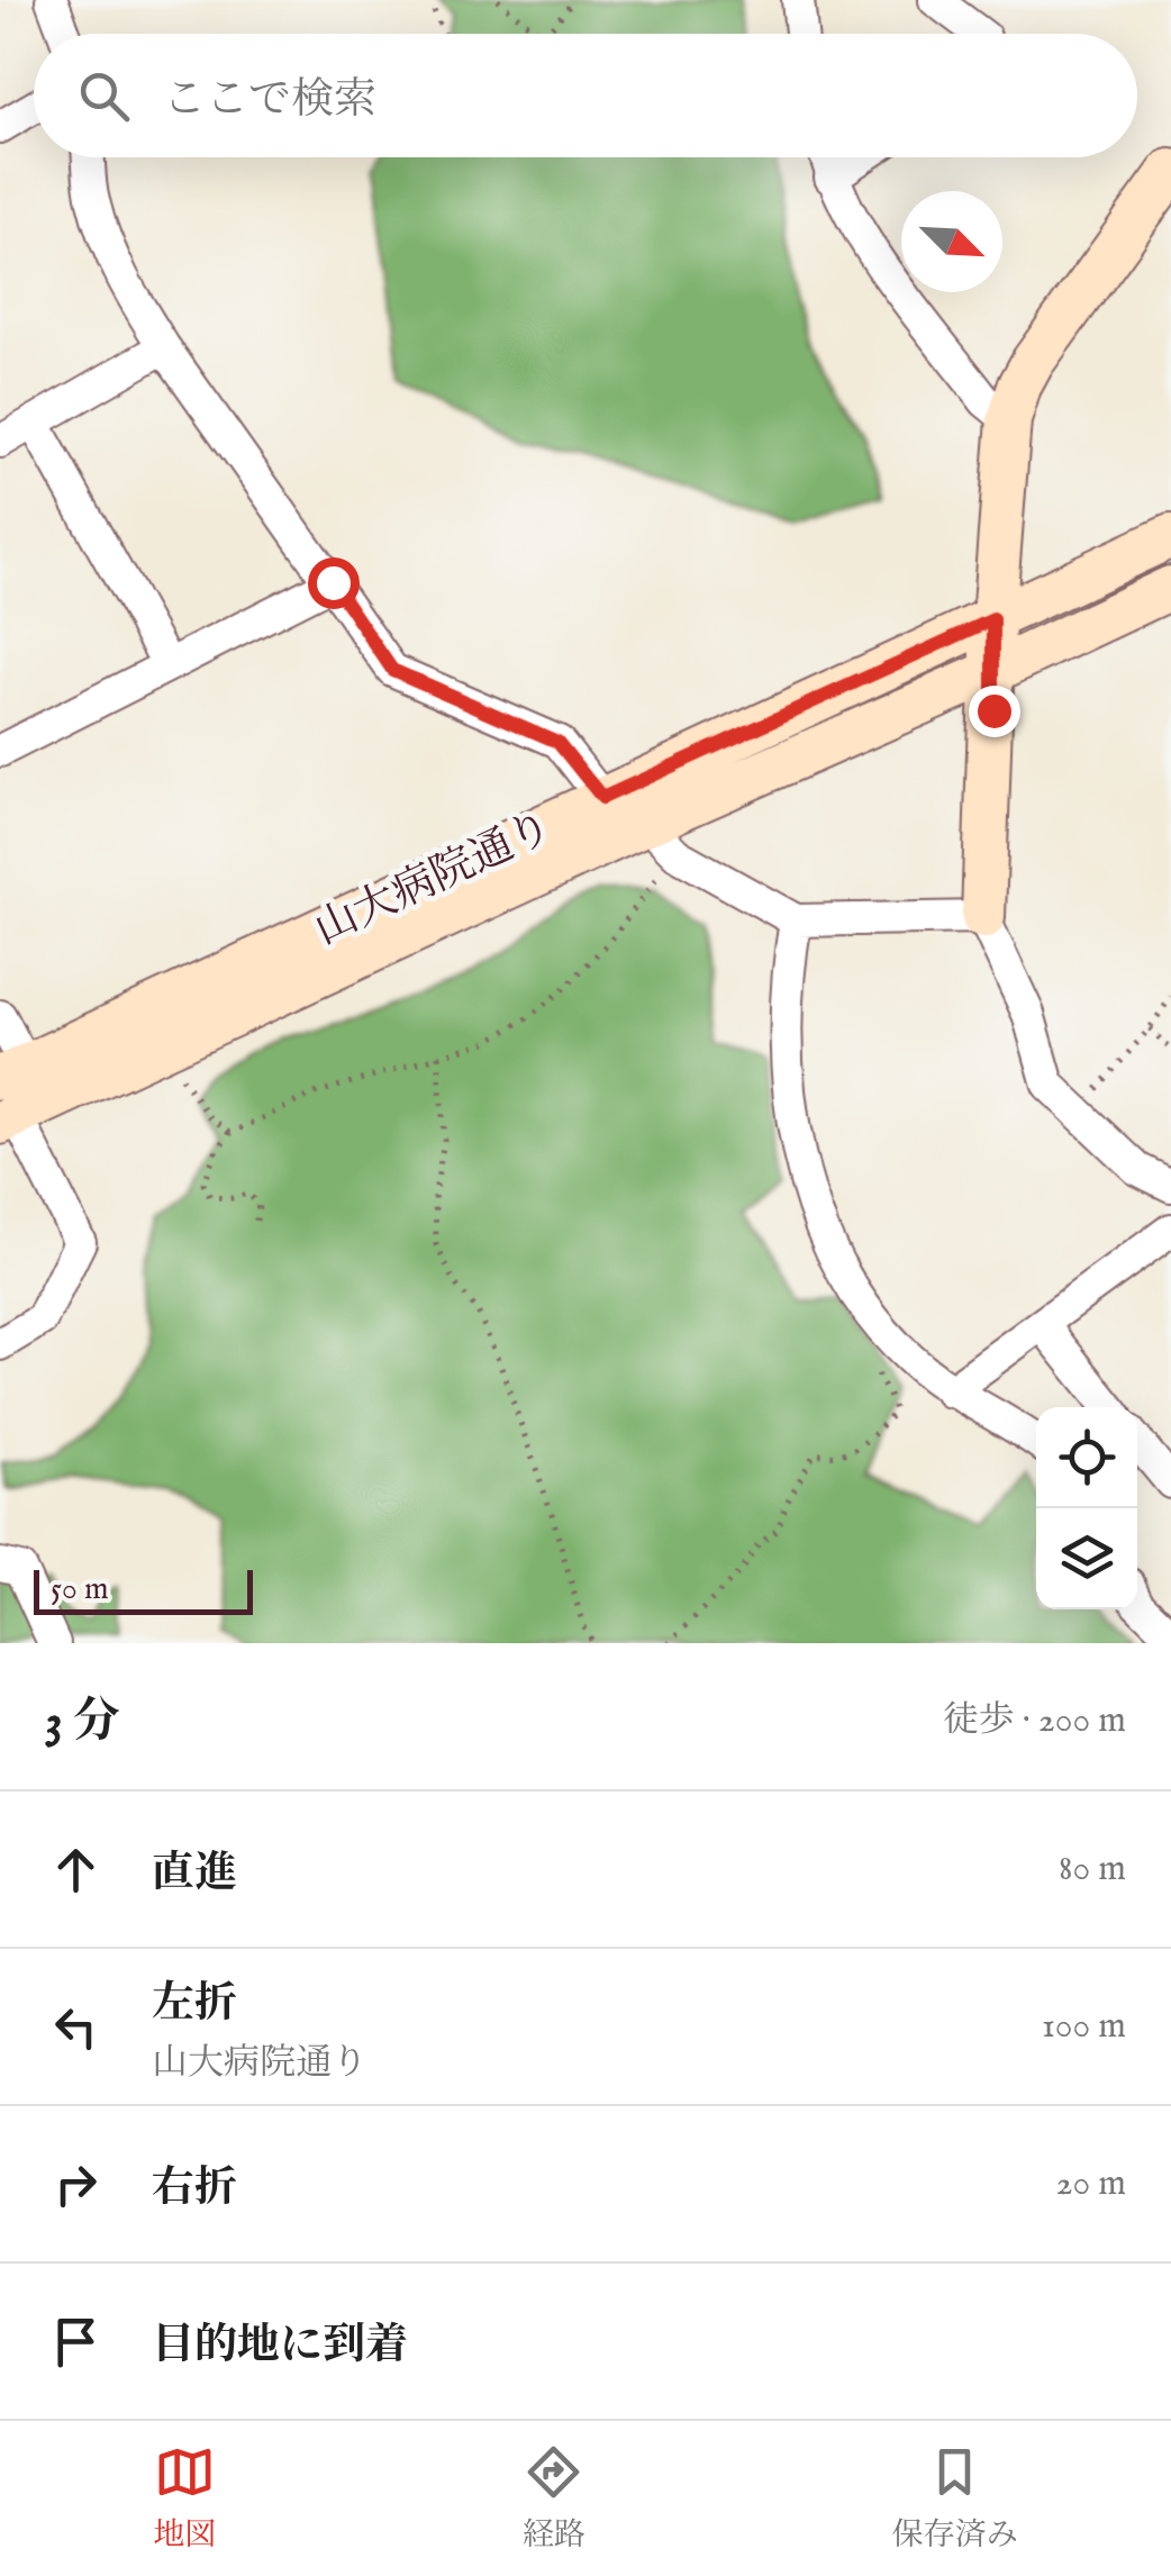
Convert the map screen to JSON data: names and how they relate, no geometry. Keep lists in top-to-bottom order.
{
  "streets": {
    "street": ["山大病院通り"]
  },
  "scale_bar": "50 m",
  "north": "bottom right",
  "page": {
    "search": "ここで検索",
    "scale": "50 m",
    "heading": ["3 分", "徒歩 · 200 m"],
    "list": [
      ["直進", "80 m"],
      ["左折", "山大病院通り", "100 m"],
      ["右折", "20 m"],
      "目的地に到着"
    ],
    "nav": ["地図", "経路", "保存済み"]
  }
}
